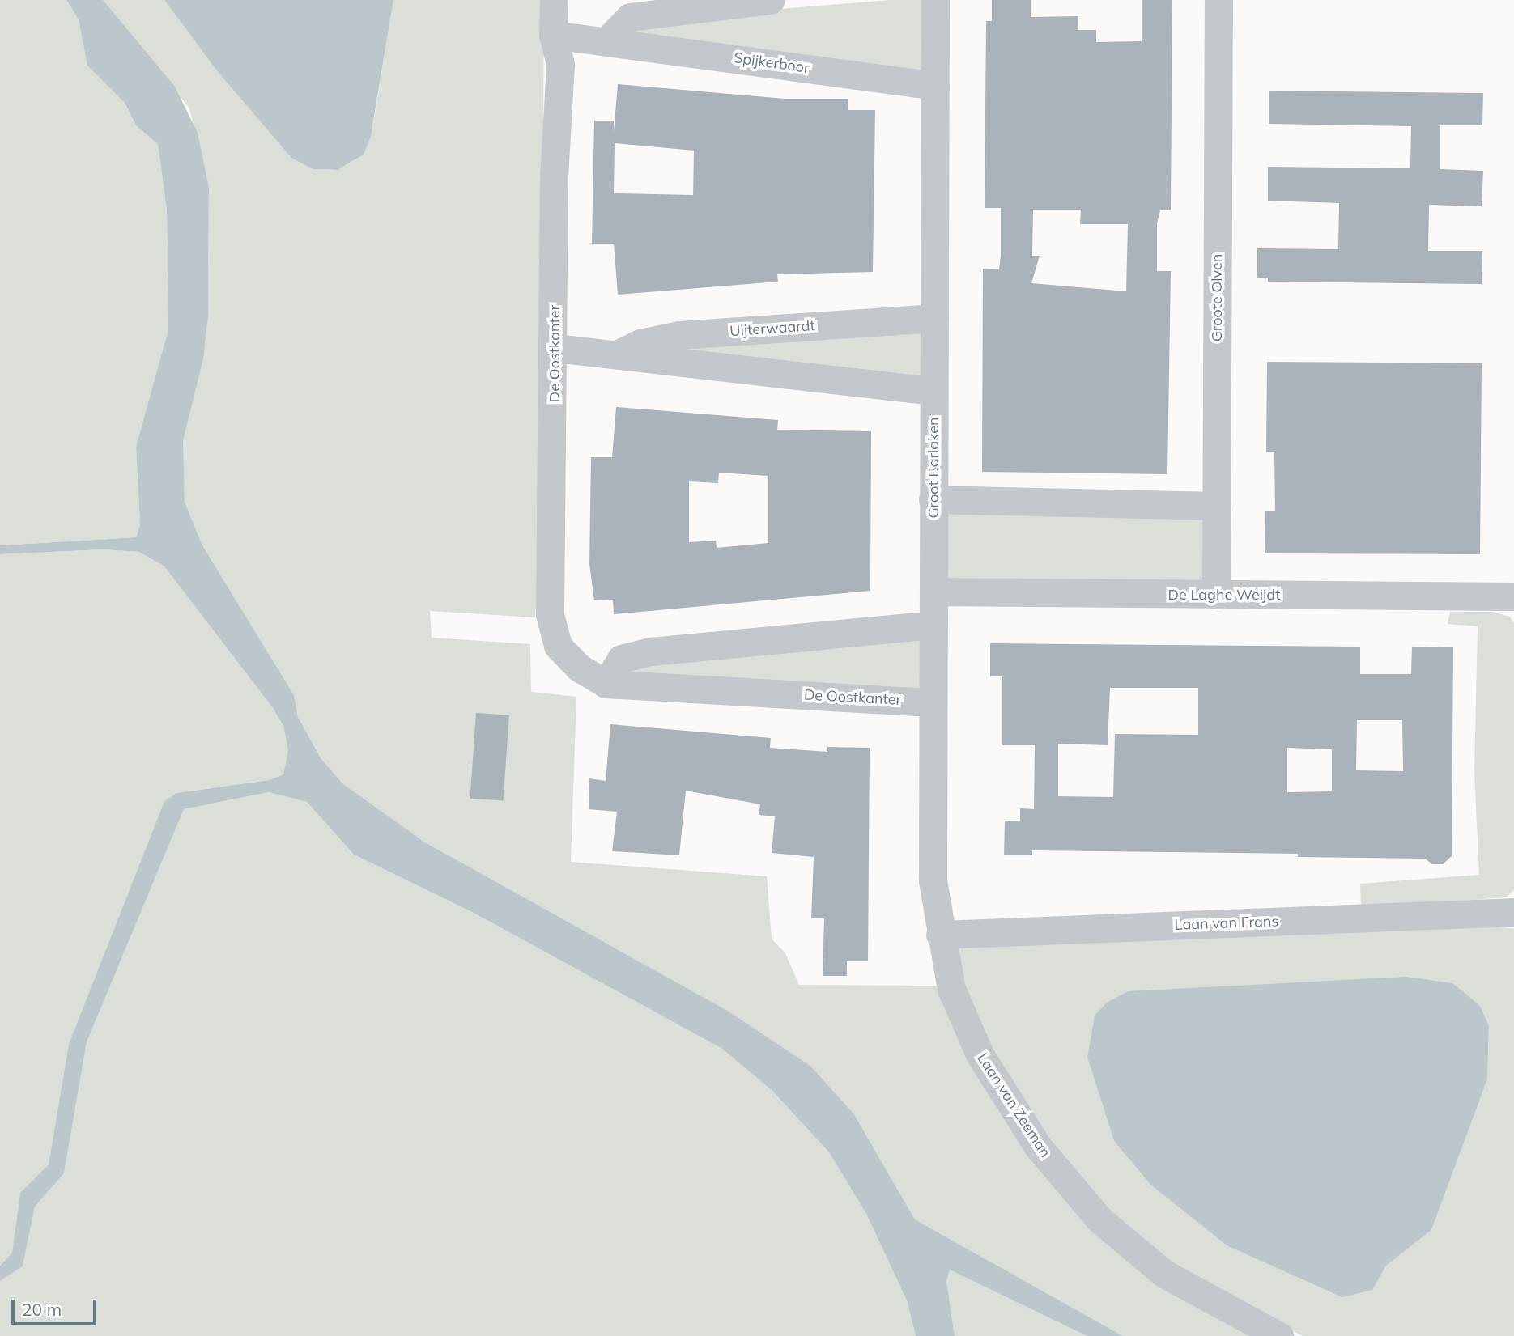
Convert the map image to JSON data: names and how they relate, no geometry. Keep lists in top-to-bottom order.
{
  "streets": {
    "street": [
      "Spijkerboor",
      "Groote Olven",
      "Uijterwaardt",
      "De Oostkanter",
      "Groot Barlaken",
      "De Laghe Weijdt",
      "Laan van Frans",
      "Laan van Zeeman"
    ]
  },
  "crossings": [
    ["Spijkerboor", "De Oostkanter"],
    ["Spijkerboor", "Groot Barlaken"],
    ["Groote Olven", "De Laghe Weijdt"],
    ["Uijterwaardt", "Groot Barlaken"],
    ["De Oostkanter", "Groot Barlaken"],
    ["Groot Barlaken", "De Laghe Weijdt"],
    ["Groot Barlaken", "Laan van Frans"],
    ["Groot Barlaken", "Laan van Zeeman"],
    ["Laan van Frans", "Laan van Zeeman"]
  ],
  "scale_bar": "20 m"
}
